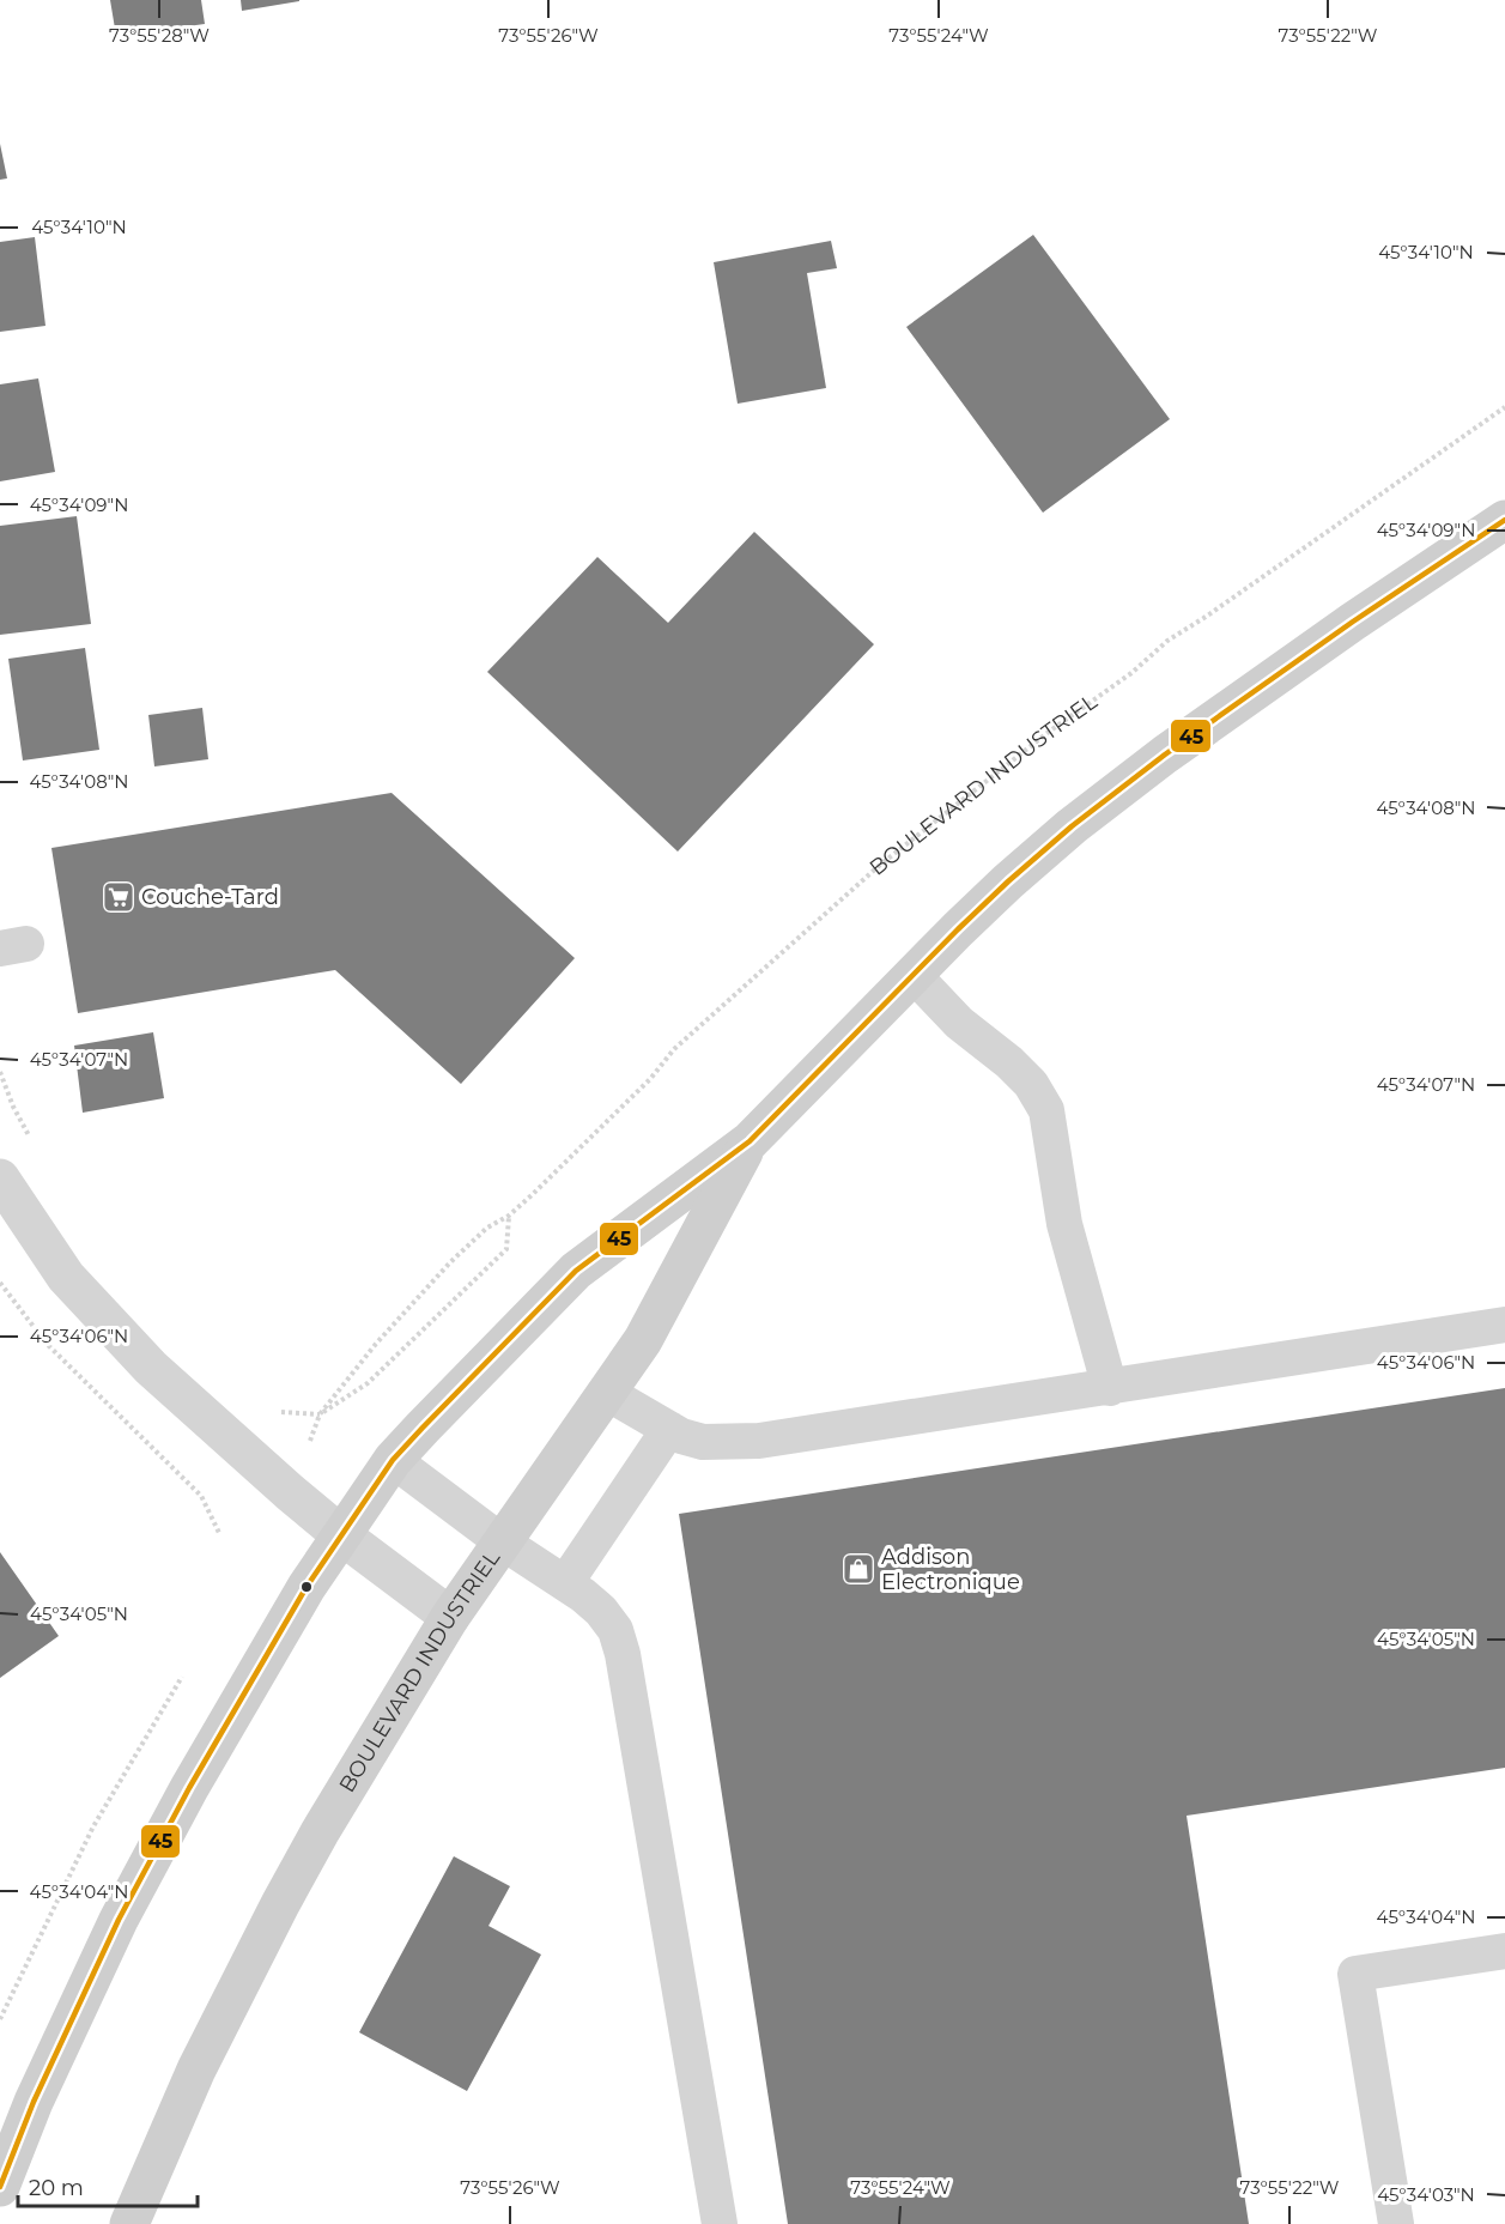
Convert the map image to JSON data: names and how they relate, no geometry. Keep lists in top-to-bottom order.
{
  "streets": {
    "street": ["BOULEVARD INDUSTRIEL"]
  },
  "places": {
    "supermarket": ["Couche-Tard"],
    "shop": ["Addison Electronique"]
  },
  "lines": ["transit line 45"],
  "scale_bar": "20 m",
  "coordinates": [
    "73°55'28\"W",
    "73°55'26\"W",
    "73°55'24\"W",
    "73°55'22\"W",
    "45°34'10\"N",
    "45°34'09\"N",
    "45°34'08\"N",
    "45°34'07\"N",
    "45°34'06\"N",
    "45°34'05\"N",
    "45°34'04\"N",
    "45°34'03\"N"
  ]
}
